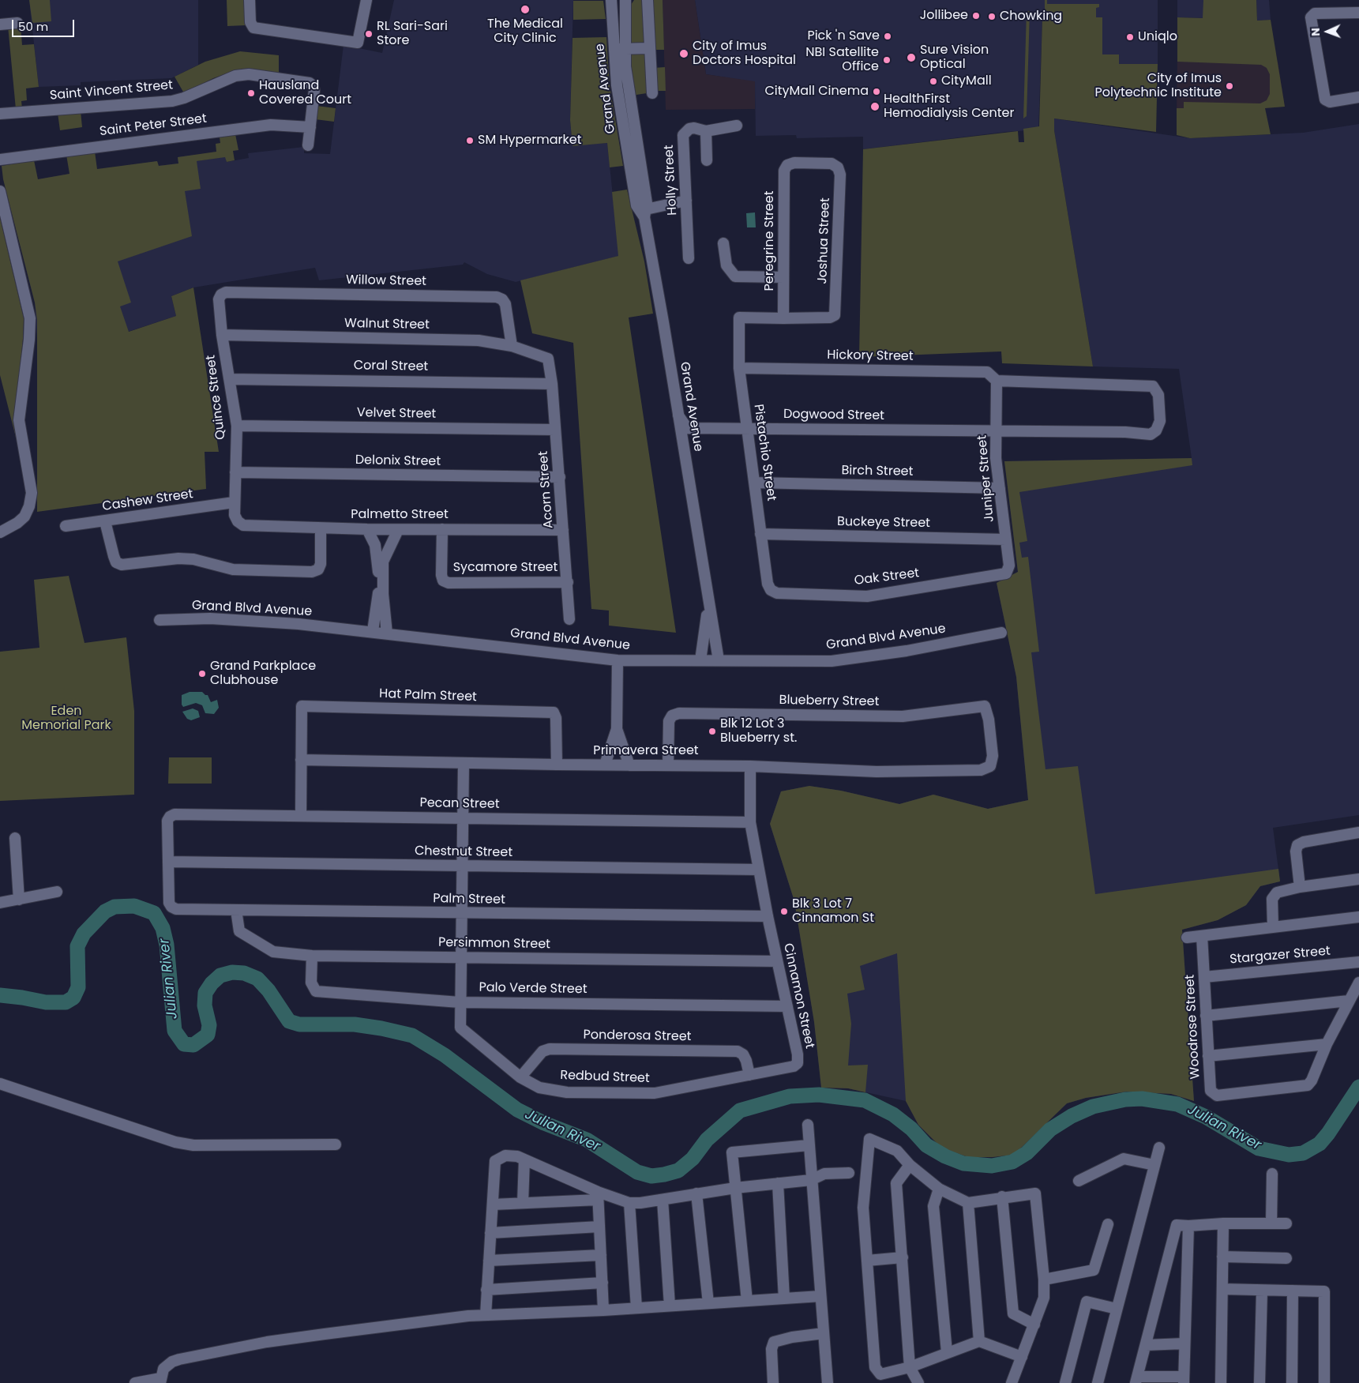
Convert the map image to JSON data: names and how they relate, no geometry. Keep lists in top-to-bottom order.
{
  "streets": {
    "street": [
      "Grand Avenue",
      "Saint Vincent Street",
      "Saint Peter Street",
      "Holly Street",
      "Peregrine Street",
      "Joshua Street",
      "Willow Street",
      "Walnut Street",
      "Hickory Street",
      "Coral Street",
      "Quince Street",
      "Velvet Street",
      "Dogwood Street",
      "Pistachio Street",
      "Delonix Street",
      "Birch Street",
      "Juniper Street",
      "Acorn Street",
      "Cashew Street",
      "Palmetto Street",
      "Buckeye Street",
      "Sycamore Street",
      "Oak Street",
      "Grand Blvd Avenue",
      "Hat Palm Street",
      "Blueberry Street",
      "Primavera Street",
      "Pecan Street",
      "Chestnut Street",
      "Palm Street",
      "Persimmon Street",
      "Stargazer Street",
      "Palo Verde Street",
      "Cinnamon Street",
      "Woodrose Street",
      "Ponderosa Street",
      "Redbud Street"
    ]
  },
  "crossings": [
    ["Grand Avenue", "Dogwood Street"],
    ["Grand Avenue", "Grand Blvd Avenue"],
    ["Saint Vincent Street", "Saint Peter Street"],
    ["Peregrine Street", "Joshua Street"],
    ["Peregrine Street", "Pistachio Street"],
    ["Joshua Street", "Pistachio Street"],
    ["Willow Street", "Walnut Street"],
    ["Willow Street", "Quince Street"],
    ["Walnut Street", "Quince Street"],
    ["Walnut Street", "Acorn Street"],
    ["Hickory Street", "Dogwood Street"],
    ["Hickory Street", "Pistachio Street"],
    ["Hickory Street", "Juniper Street"],
    ["Coral Street", "Quince Street"],
    ["Coral Street", "Acorn Street"],
    ["Quince Street", "Velvet Street"],
    ["Quince Street", "Delonix Street"],
    ["Quince Street", "Cashew Street"],
    ["Quince Street", "Palmetto Street"],
    ["Velvet Street", "Acorn Street"],
    ["Dogwood Street", "Pistachio Street"],
    ["Dogwood Street", "Juniper Street"],
    ["Pistachio Street", "Birch Street"],
    ["Pistachio Street", "Buckeye Street"],
    ["Pistachio Street", "Oak Street"],
    ["Delonix Street", "Acorn Street"],
    ["Birch Street", "Juniper Street"],
    ["Juniper Street", "Buckeye Street"],
    ["Juniper Street", "Oak Street"],
    ["Acorn Street", "Palmetto Street"],
    ["Acorn Street", "Sycamore Street"],
    ["Palmetto Street", "Sycamore Street"],
    ["Hat Palm Street", "Primavera Street"],
    ["Blueberry Street", "Primavera Street"],
    ["Primavera Street", "Cinnamon Street"],
    ["Primavera Street", "Redbud Street"],
    ["Pecan Street", "Chestnut Street"],
    ["Pecan Street", "Palm Street"],
    ["Pecan Street", "Cinnamon Street"],
    ["Pecan Street", "Redbud Street"],
    ["Chestnut Street", "Palm Street"],
    ["Chestnut Street", "Cinnamon Street"],
    ["Chestnut Street", "Redbud Street"],
    ["Palm Street", "Persimmon Street"],
    ["Palm Street", "Cinnamon Street"],
    ["Palm Street", "Redbud Street"],
    ["Persimmon Street", "Palo Verde Street"],
    ["Persimmon Street", "Cinnamon Street"],
    ["Persimmon Street", "Redbud Street"],
    ["Stargazer Street", "Woodrose Street"],
    ["Palo Verde Street", "Cinnamon Street"],
    ["Palo Verde Street", "Redbud Street"],
    ["Cinnamon Street", "Redbud Street"],
    ["Ponderosa Street", "Redbud Street"]
  ],
  "water": ["Julian River"],
  "parks": ["Eden Memorial Park"],
  "places": [
    "The Medical City Clinic",
    "Jollibee",
    "Chowking",
    "RL Sari-Sari Store",
    "Pick 'n Save",
    "Uniqlo",
    "City of Imus Doctors Hospital",
    "Sure Vision Optical",
    "NBI Satellite Office",
    "CityMall",
    "City of Imus Polytechnic Institute",
    "CityMall Cinema",
    "Hausland Covered Court",
    "HealthFirst Hemodialysis Center",
    "SM Hypermarket",
    "Grand Parkplace Clubhouse",
    "Blk 12 Lot 3 Blueberry st.",
    "Blk 3 Lot 7 Cinnamon St"
  ],
  "scale_bar": "50 m",
  "north": "left"
}
